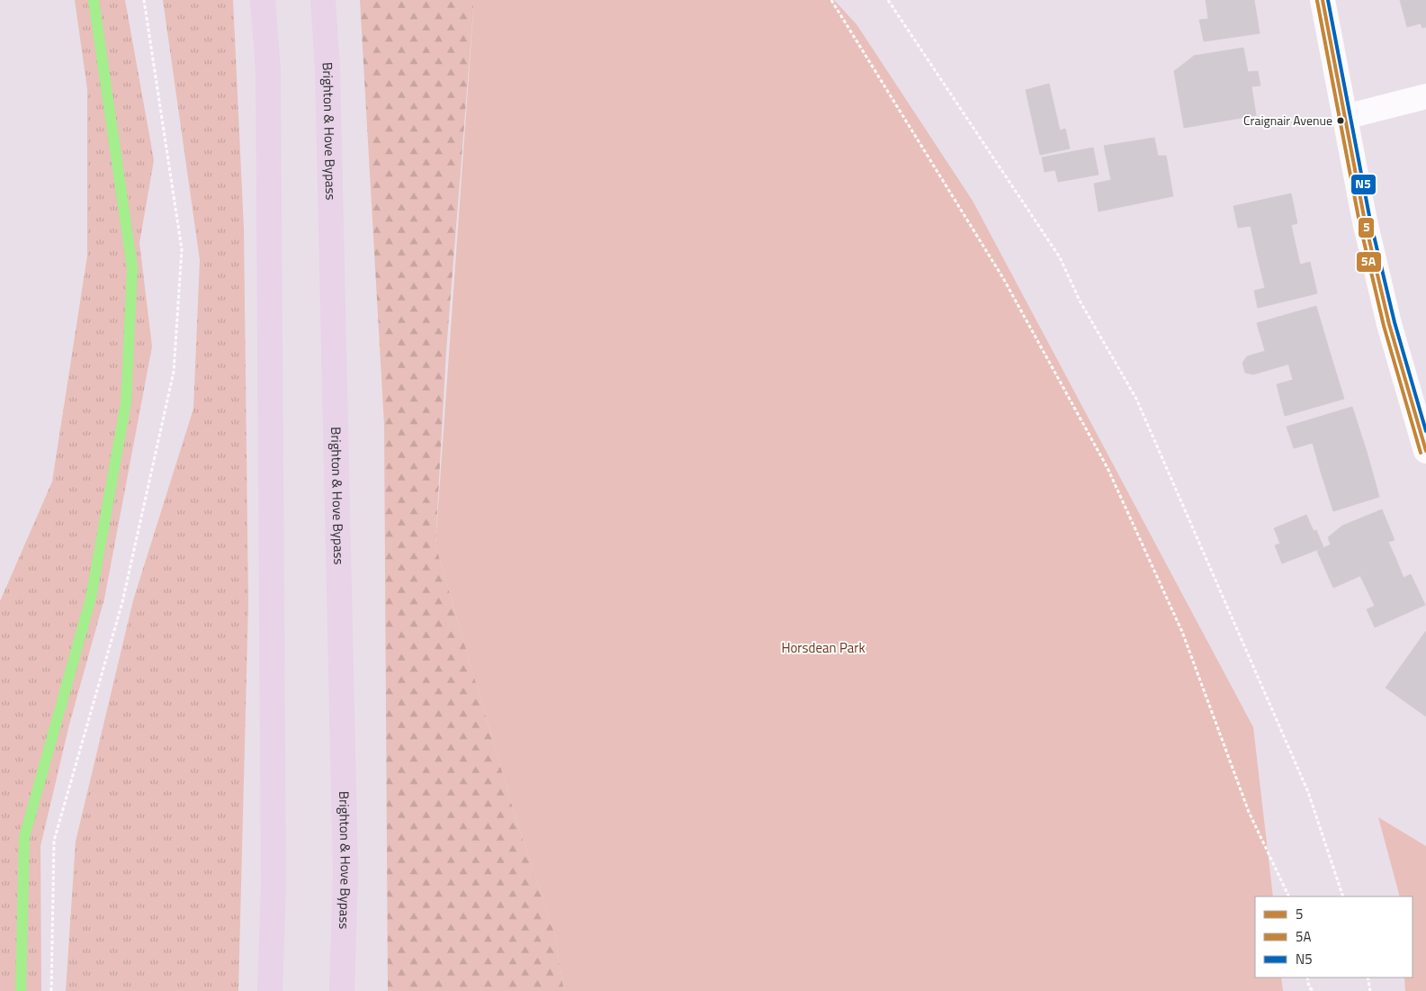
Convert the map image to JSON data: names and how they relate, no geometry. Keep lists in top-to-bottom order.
{
  "streets": {
    "highway": ["Brighton & Hove Bypass"]
  },
  "parks": ["Horsdean Park"],
  "places": ["Craignair Avenue"],
  "lines": ["transit line 5", "transit line N5", "transit line 5A"],
  "legend": ["5", "5A", "N5"]
}
